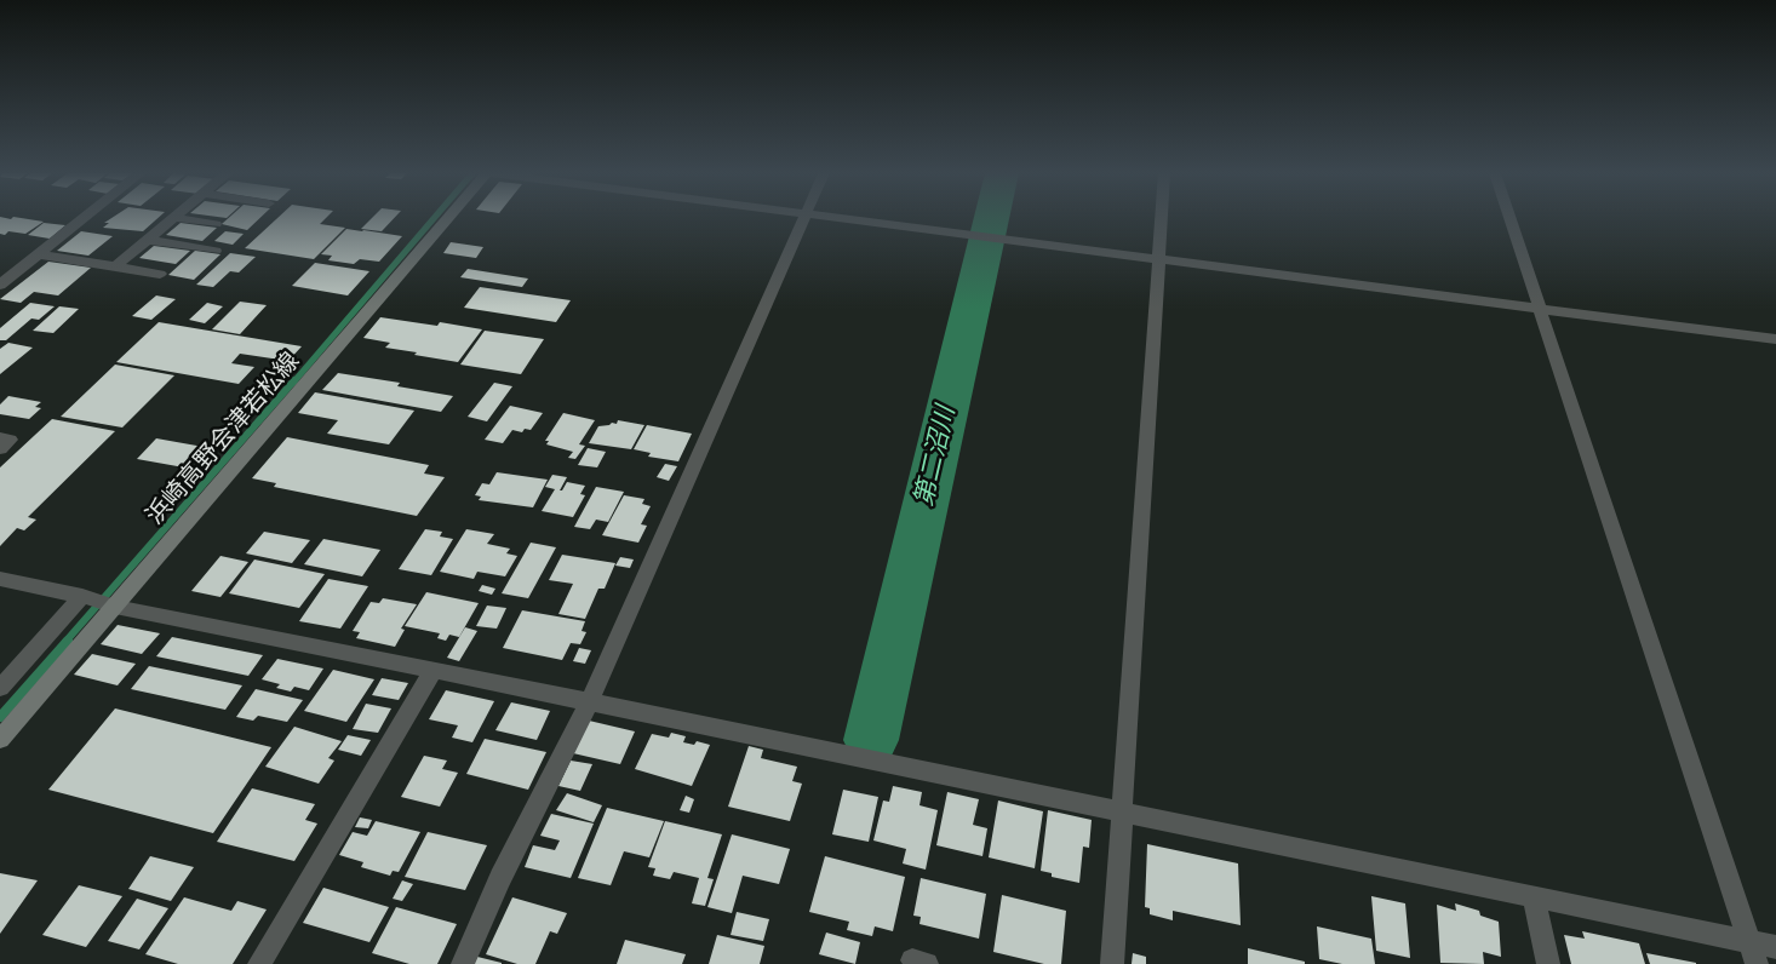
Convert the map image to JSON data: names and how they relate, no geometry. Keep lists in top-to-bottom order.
{
  "streets": {
    "main road": ["浜崎高野会津若松線"]
  },
  "water": ["第二沼川"]
}
